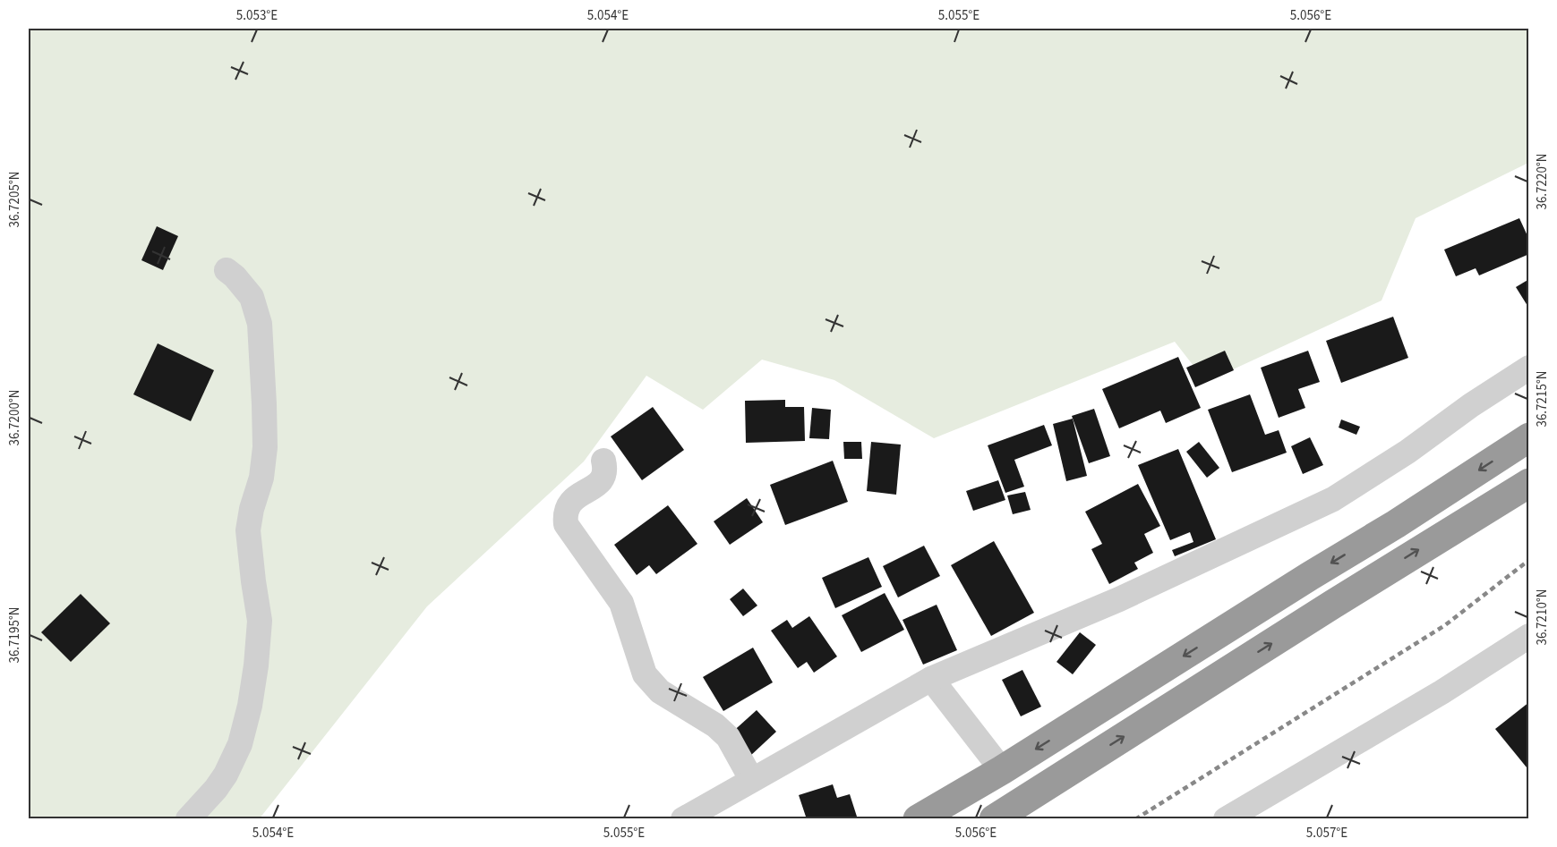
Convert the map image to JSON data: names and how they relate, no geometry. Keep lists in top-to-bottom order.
{
  "coordinates": [
    "5.053°E",
    "5.054°E",
    "5.055°E",
    "5.056°E",
    "36.7220°N",
    "36.7205°N",
    "36.7215°N",
    "36.7200°N",
    "36.7210°N",
    "36.7195°N",
    "5.057°E"
  ]
}
